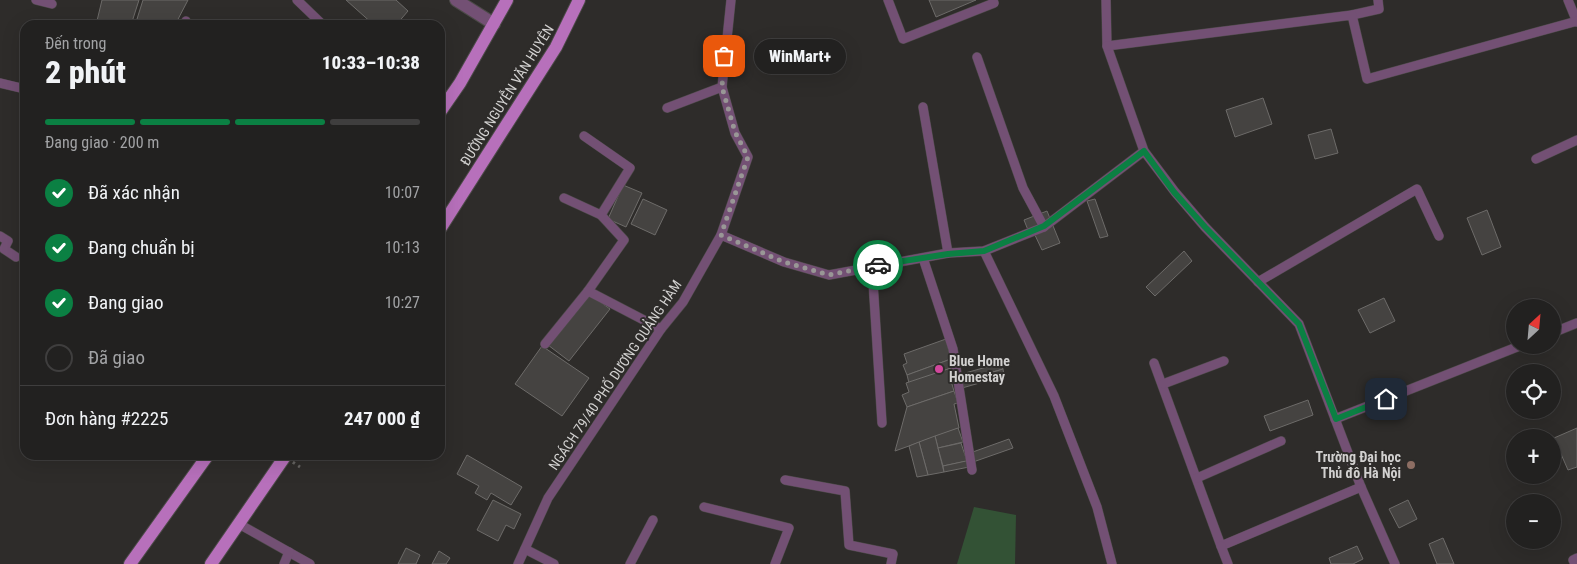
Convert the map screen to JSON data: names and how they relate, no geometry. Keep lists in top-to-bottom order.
{
  "streets": {
    "main road": ["ĐƯỜNG NGUYỄN VĂN HUYÊN"],
    "lane": ["NGÁCH 79/40 PHỐ DƯƠNG QUẢNG HÀM"]
  },
  "places": ["WinMart+", "Blue Home Homestay", "Trường Đại học Thủ đô Hà Nội"],
  "north": "top right",
  "page": {
    "heading": ["2 phút", "Đến trong", "10:33–10:38"],
    "panel": ["Đơn hàng #2225", "247 000 ₫"],
    "bubble": "WinMart+",
    "bar": "Đang giao · 200 m",
    "list": [
      ["Đã xác nhận", "10:07"],
      ["Đang chuẩn bị", "10:13"],
      ["Đang giao", "10:27"],
      "Đã giao"
    ],
    "map_buttons": ["+", "−"]
  }
}
